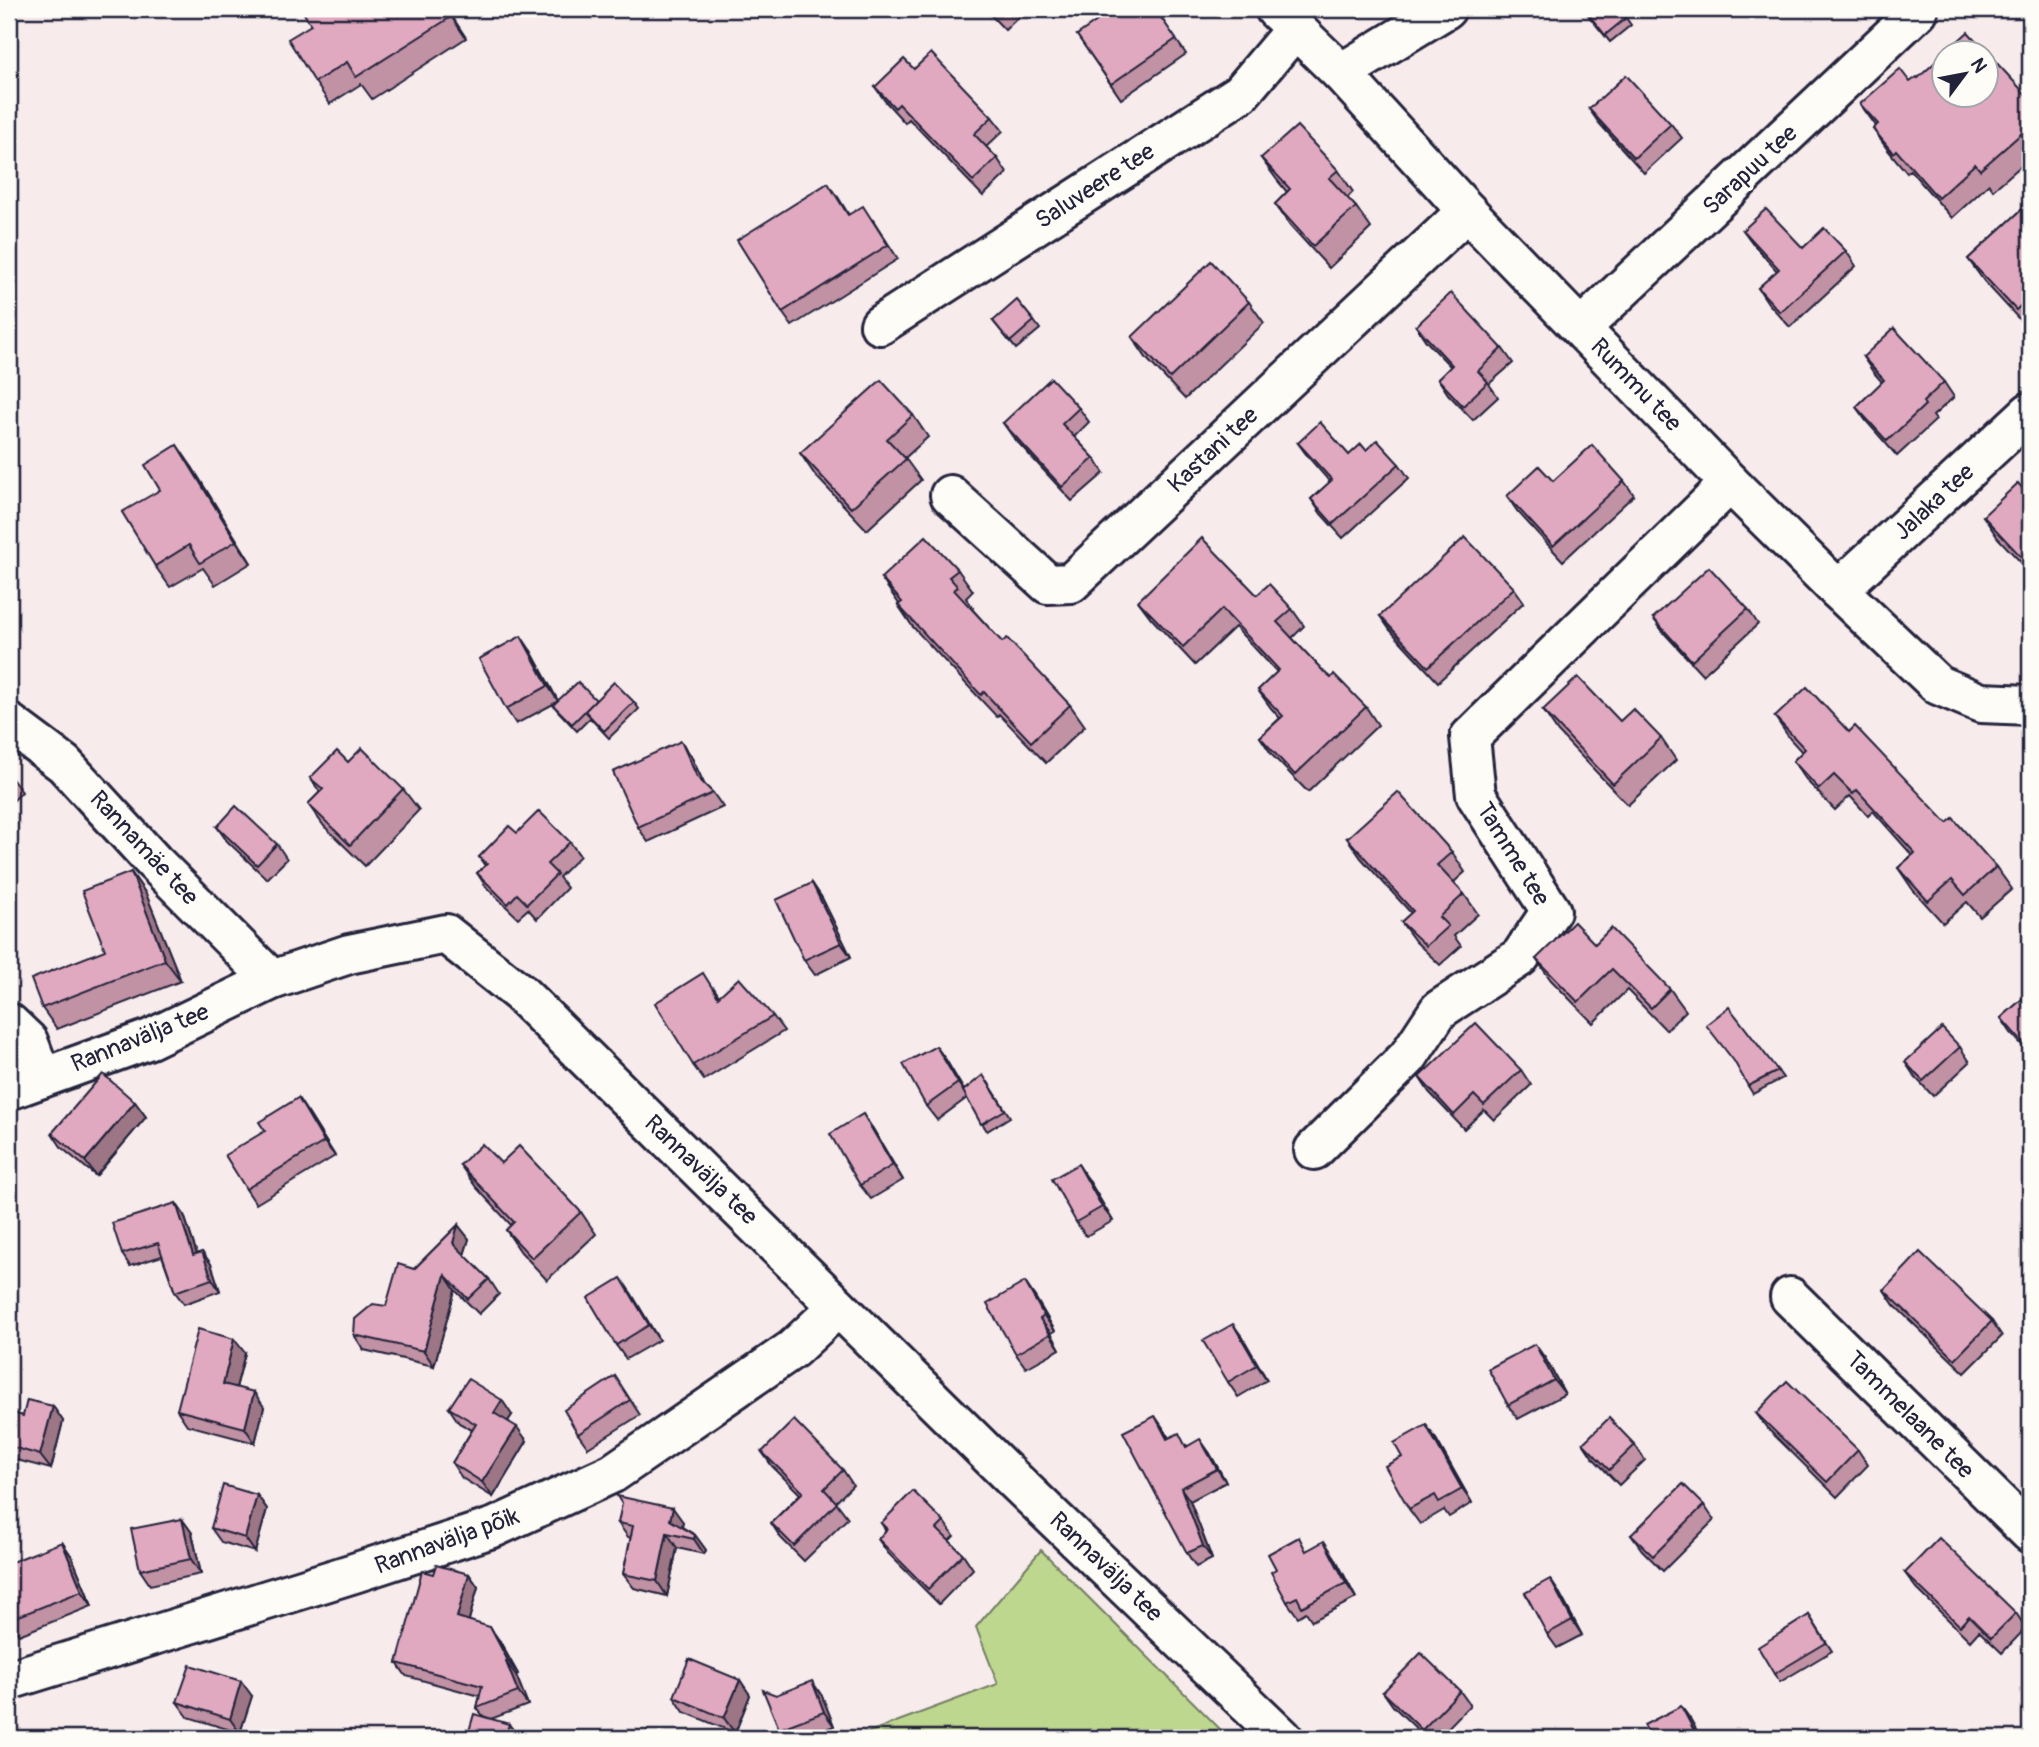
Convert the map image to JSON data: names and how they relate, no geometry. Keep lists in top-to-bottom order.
{
  "streets": {
    "street": [
      "Sarapuu tee",
      "Saluveere tee",
      "Rummu tee",
      "Kastani tee",
      "Jalaka tee",
      "Rannamäe tee",
      "Tamme tee",
      "Rannavälja tee",
      "Tammelaane tee",
      "Rannavälja põik"
    ]
  },
  "crossings": [
    ["Sarapuu tee", "Rummu tee"],
    ["Saluveere tee", "Rummu tee"],
    ["Rummu tee", "Kastani tee"],
    ["Rummu tee", "Jalaka tee"],
    ["Rummu tee", "Tamme tee"],
    ["Rannamäe tee", "Rannavälja tee"],
    ["Rannavälja tee", "Rannavälja põik"]
  ],
  "north": "top right"
}
